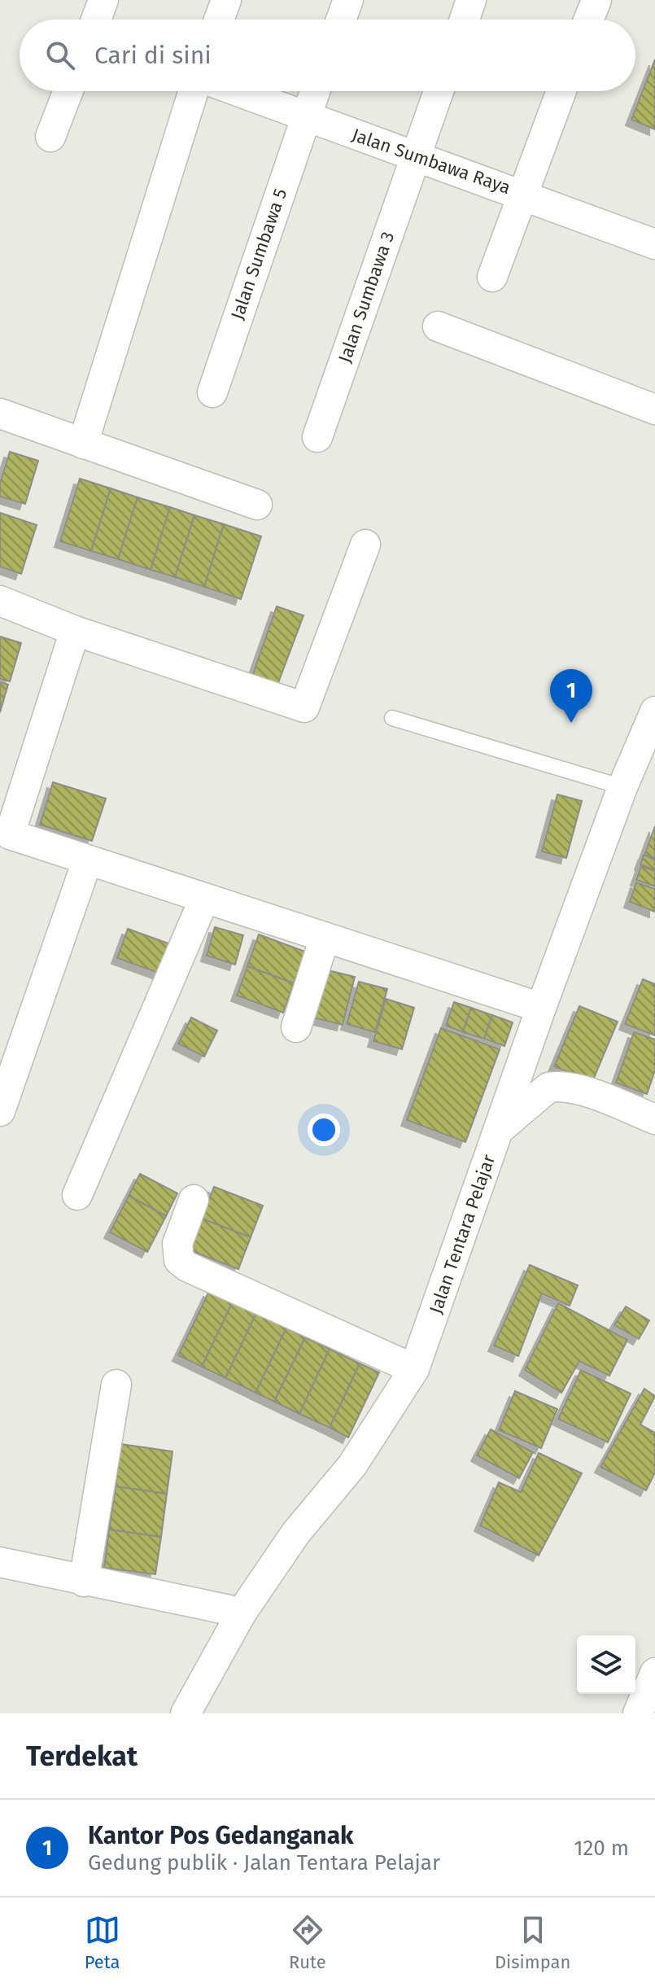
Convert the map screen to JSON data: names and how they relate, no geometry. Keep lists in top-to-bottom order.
{
  "streets": {
    "street": [
      "Jalan Sumbawa Raya",
      "Jalan Sumbawa 5",
      "Jalan Sumbawa 3",
      "Jalan Tentara Pelajar"
    ]
  },
  "crossings": [
    ["Jalan Sumbawa Raya", "Jalan Sumbawa 5"],
    ["Jalan Sumbawa Raya", "Jalan Sumbawa 3"]
  ],
  "page": {
    "search": "Cari di sini",
    "pins": "1",
    "heading": "Terdekat",
    "list": [
      {
        "mark": "1",
        "name": "Kantor Pos Gedanganak",
        "note": "Gedung publik · Jalan Tentara Pelajar",
        "value": "120 m"
      }
    ],
    "nav": ["Peta", "Rute", "Disimpan"]
  }
}
